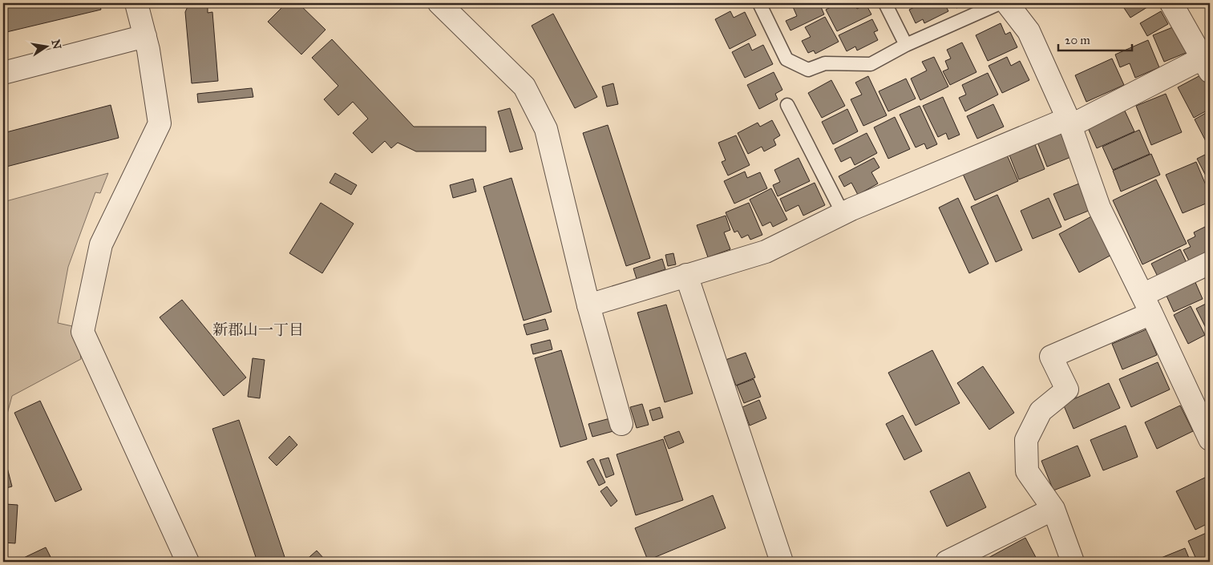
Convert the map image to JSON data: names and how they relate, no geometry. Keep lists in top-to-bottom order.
{
  "districts": ["新郡山一丁目"],
  "scale_bar": "20 m",
  "north": "right"
}
